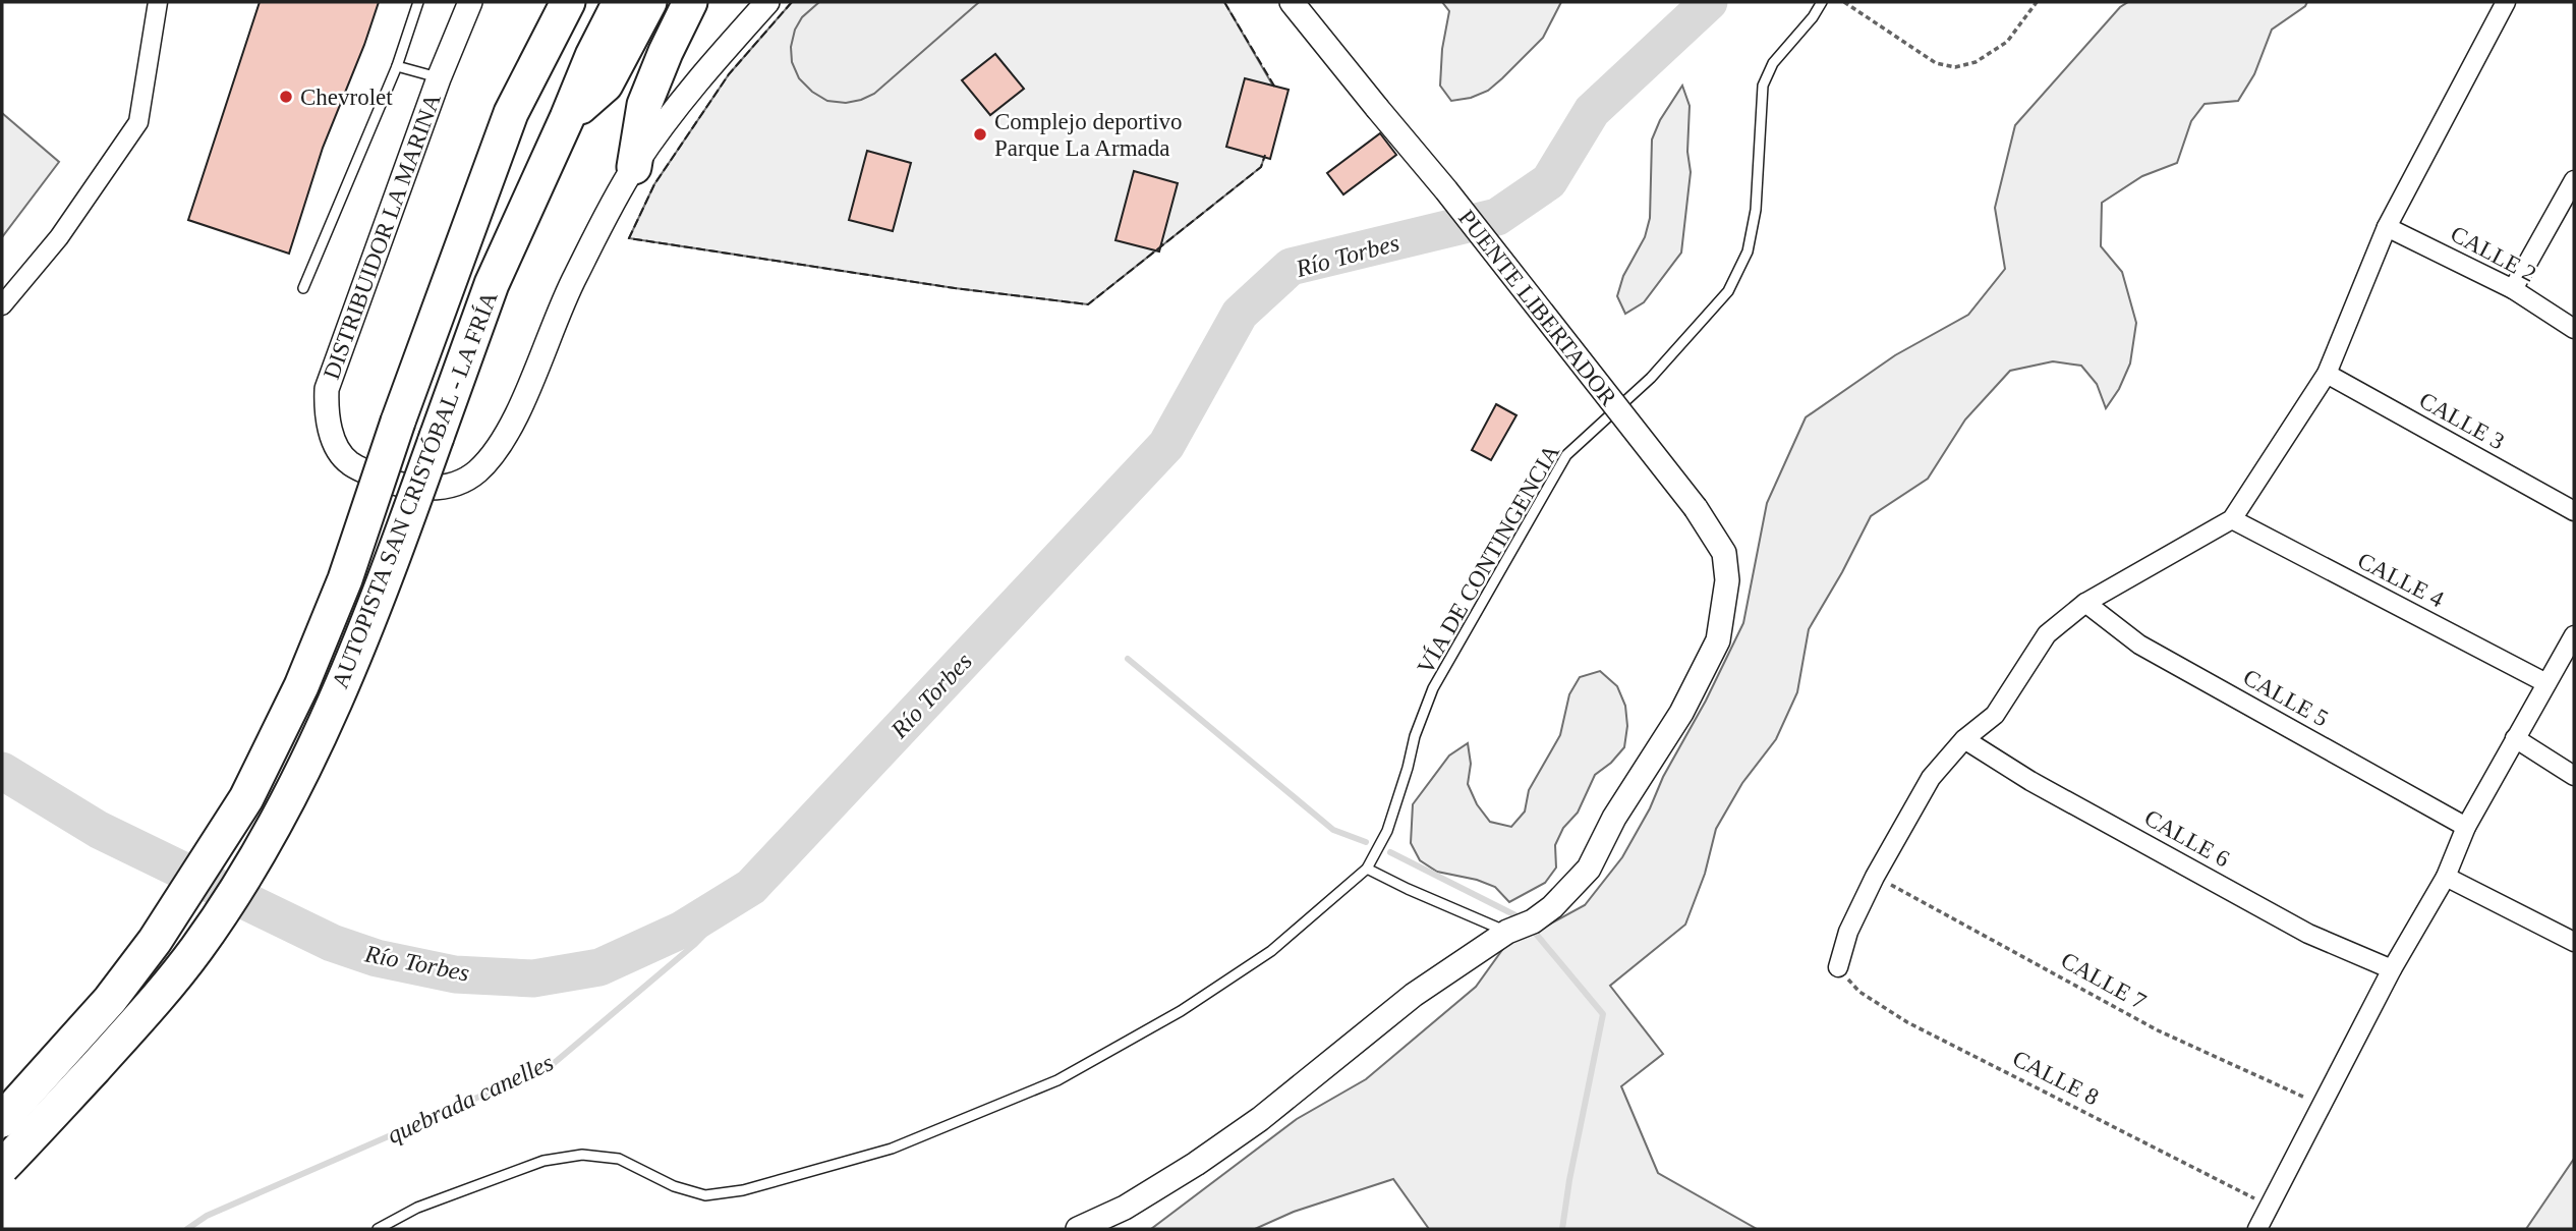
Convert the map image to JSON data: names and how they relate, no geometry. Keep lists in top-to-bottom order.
{
  "streets": {
    "highway": ["AUTOPISTA SAN CRISTÓBAL - LA FRÍA"],
    "street": [
      "DISTRIBUIDOR LA MARINA",
      "CALLE 2",
      "PUENTE LIBERTADOR",
      "CALLE 3",
      "CALLE 4",
      "CALLE 5",
      "CALLE 6"
    ],
    "lane": ["VÍA DE CONTINGENCIA"],
    "path": ["CALLE 7", "CALLE 8"]
  },
  "water": ["Río Torbes", "quebrada canelles"],
  "places": ["Chevrolet", "Complejo deportivo Parque La Armada"]
}
